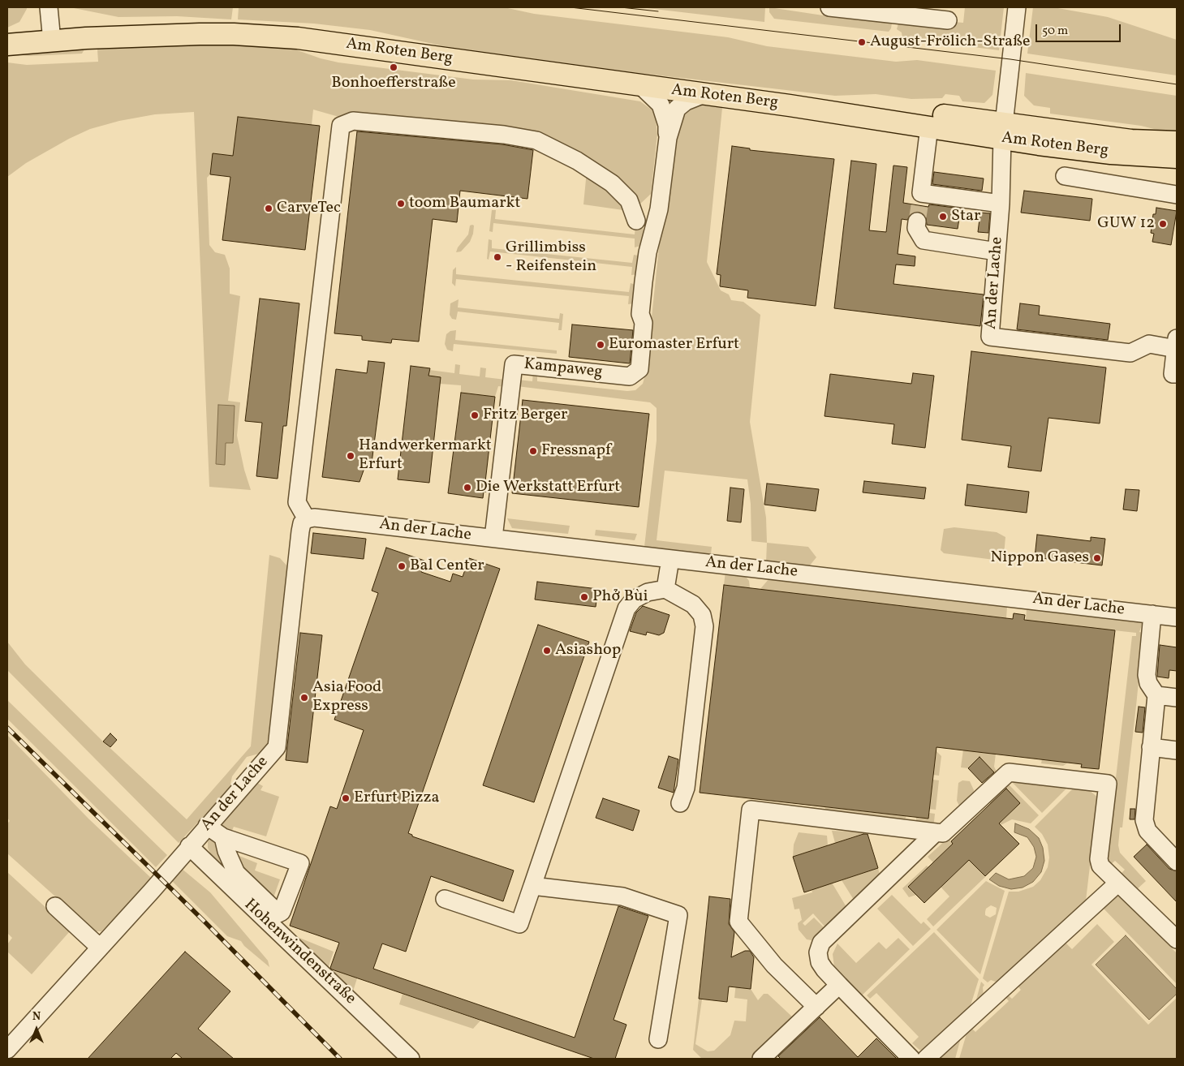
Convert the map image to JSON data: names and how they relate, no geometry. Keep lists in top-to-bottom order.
{
  "streets": {
    "main road": ["Am Roten Berg"],
    "street": ["An der Lache", "Kampaweg", "Hohenwindenstraße"]
  },
  "crossings": [
    ["Am Roten Berg", "An der Lache"],
    ["An der Lache", "Kampaweg"],
    ["An der Lache", "Hohenwindenstraße"]
  ],
  "places": [
    "August-Frölich-Straße",
    "Bonhoefferstraße",
    "toom Baumarkt",
    "CarveTec",
    "Star",
    "GUW 12",
    "Grillimbiss - Reifenstein",
    "Euromaster Erfurt",
    "Fritz Berger",
    "Fressnapf",
    "Handwerkermarkt Erfurt",
    "Die Werkstatt Erfurt",
    "Nippon Gases",
    "Bal Center",
    "Phở Bùi",
    "Asiashop",
    "Asia Food Express",
    "Erfurt Pizza"
  ],
  "scale_bar": "50 m",
  "north": "top"
}
